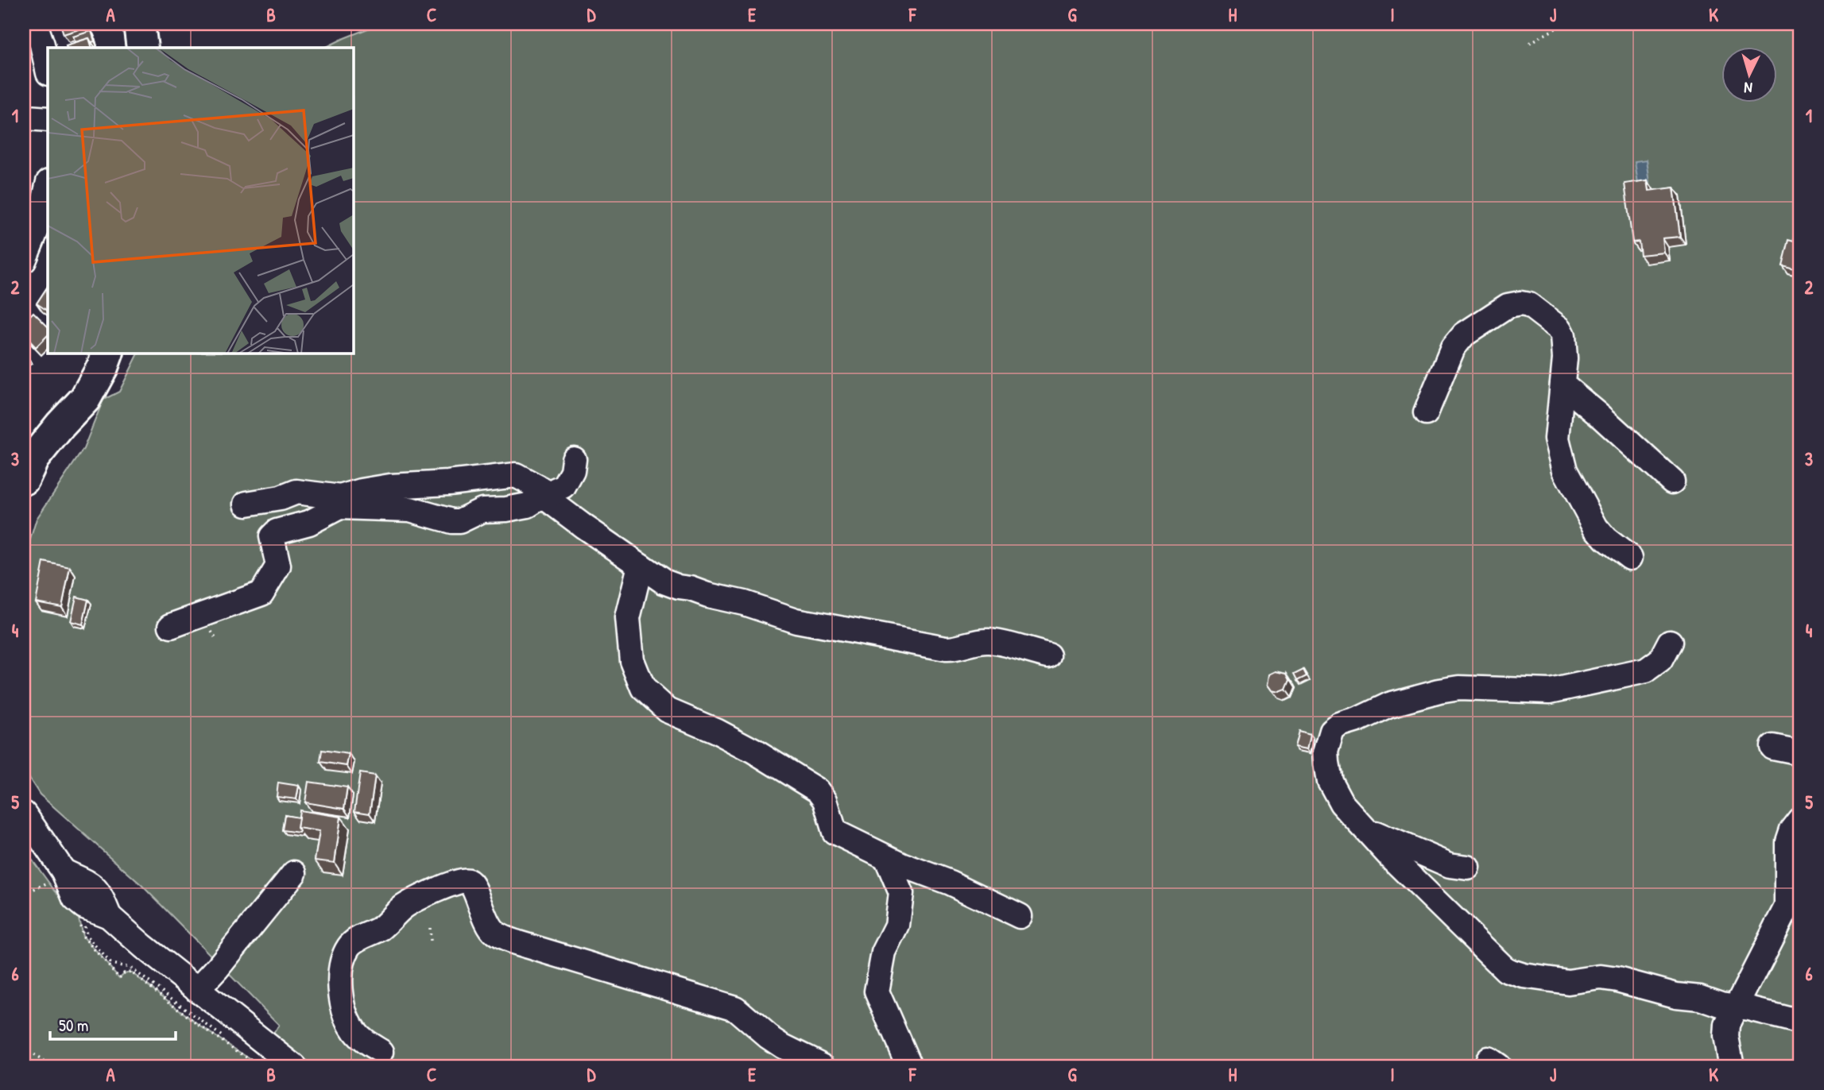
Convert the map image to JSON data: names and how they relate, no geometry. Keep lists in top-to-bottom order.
{
  "scale_bar": "50 m",
  "north": "bottom",
  "grid": {
    "columns": [
      "A",
      "B",
      "C",
      "D",
      "E",
      "F",
      "G",
      "H",
      "I",
      "J",
      "K"
    ],
    "rows": [
      "1",
      "2",
      "3",
      "4",
      "5",
      "6"
    ]
  }
}
